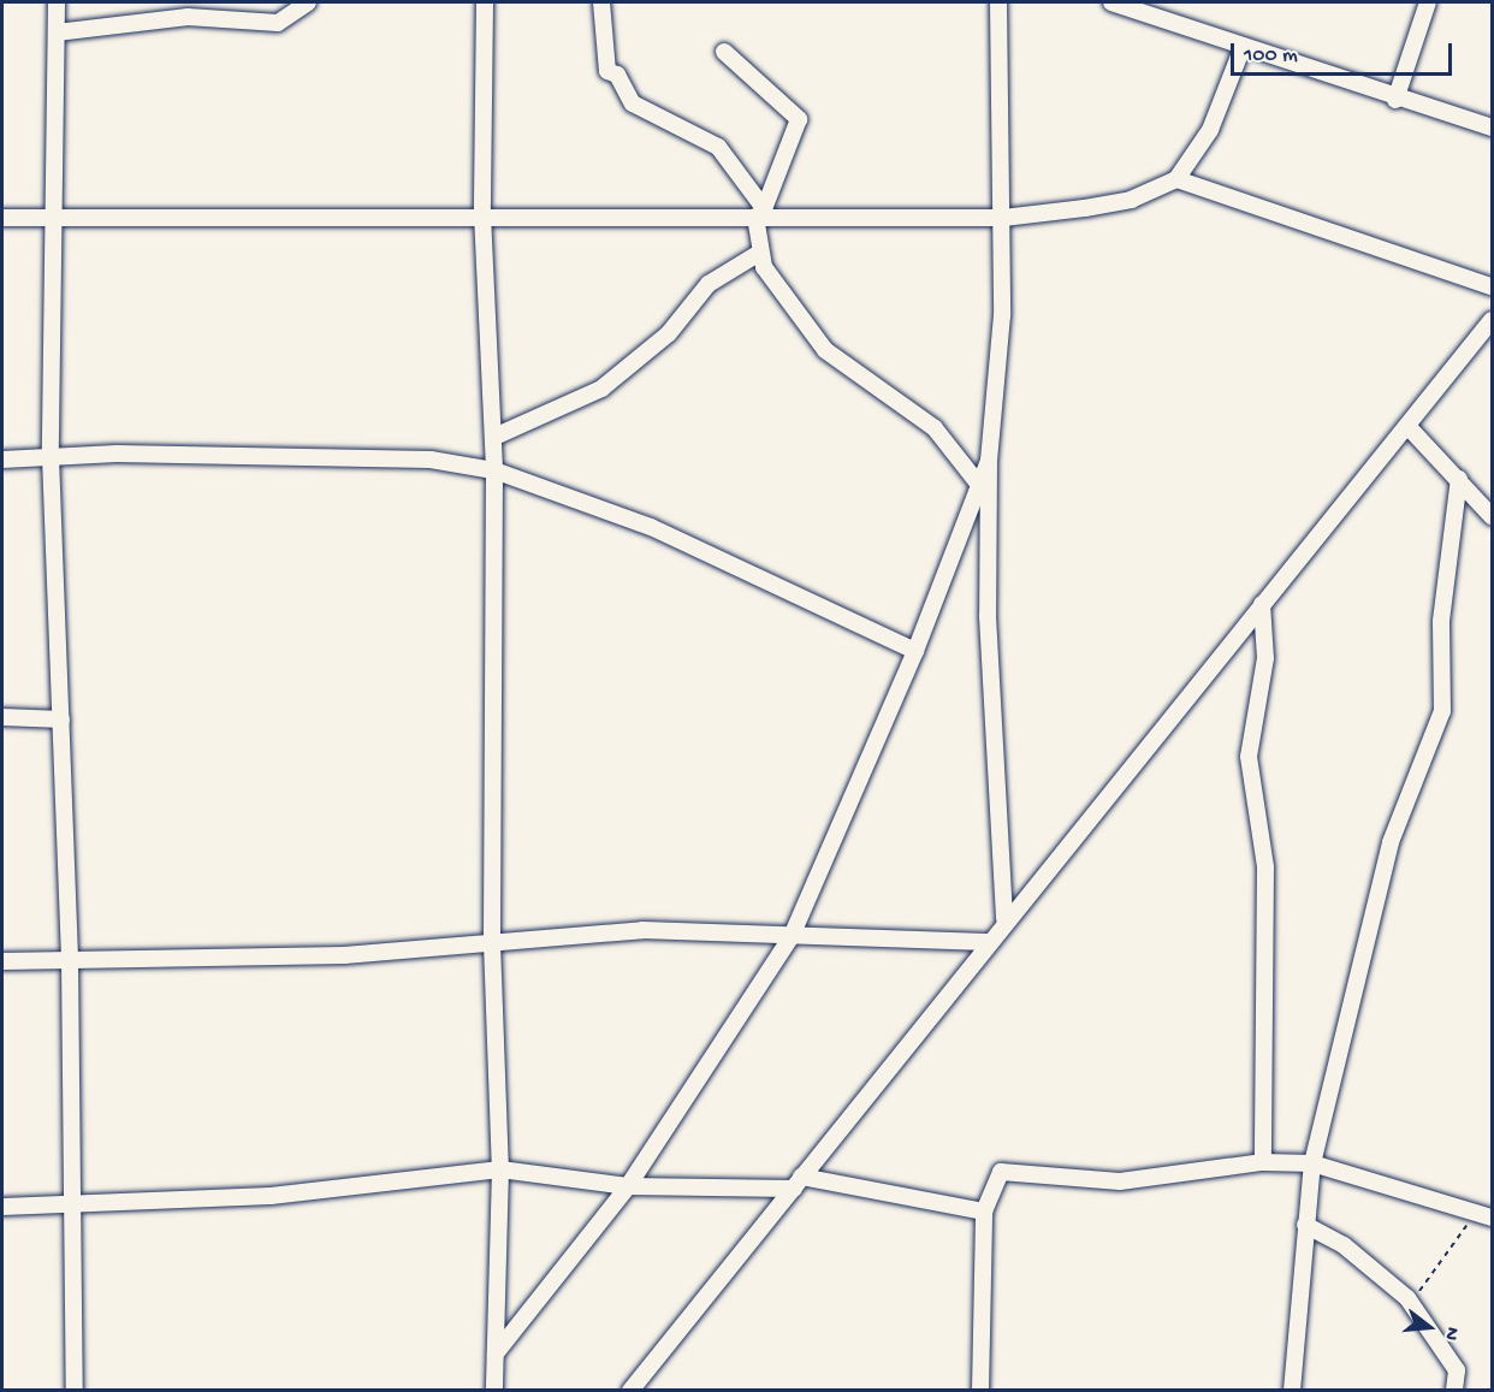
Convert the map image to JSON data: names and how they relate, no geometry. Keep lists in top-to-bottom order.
{
  "scale_bar": "100 m",
  "north": "right"
}
